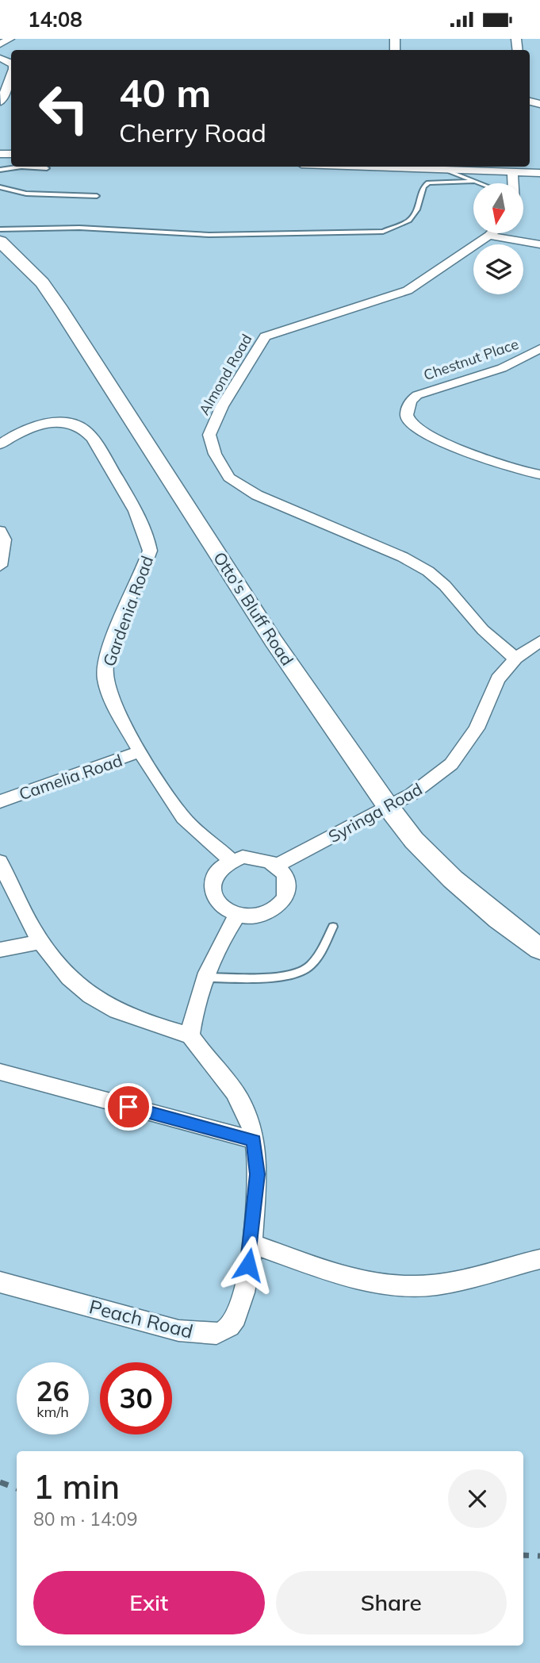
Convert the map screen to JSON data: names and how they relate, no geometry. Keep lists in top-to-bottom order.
{
  "streets": {
    "main road": ["Otto's Bluff Road"],
    "street": [
      "Chestnut Place",
      "Almond Road",
      "Gardenia Road",
      "Camelia Road",
      "Syringa Road",
      "Peach Road"
    ]
  },
  "crossings": [
    ["Almond Road", "Syringa Road"],
    ["Otto's Bluff Road", "Syringa Road"],
    ["Gardenia Road", "Camelia Road"],
    ["Gardenia Road", "Syringa Road"]
  ],
  "north": "bottom",
  "page": {
    "status": "14:08",
    "turn": ["40 m", "Cherry Road"],
    "speed": "26 km/h",
    "limit": "30",
    "heading": ["1 min", "80 m · 14:09"],
    "buttons": ["Exit", "Share"]
  }
}
